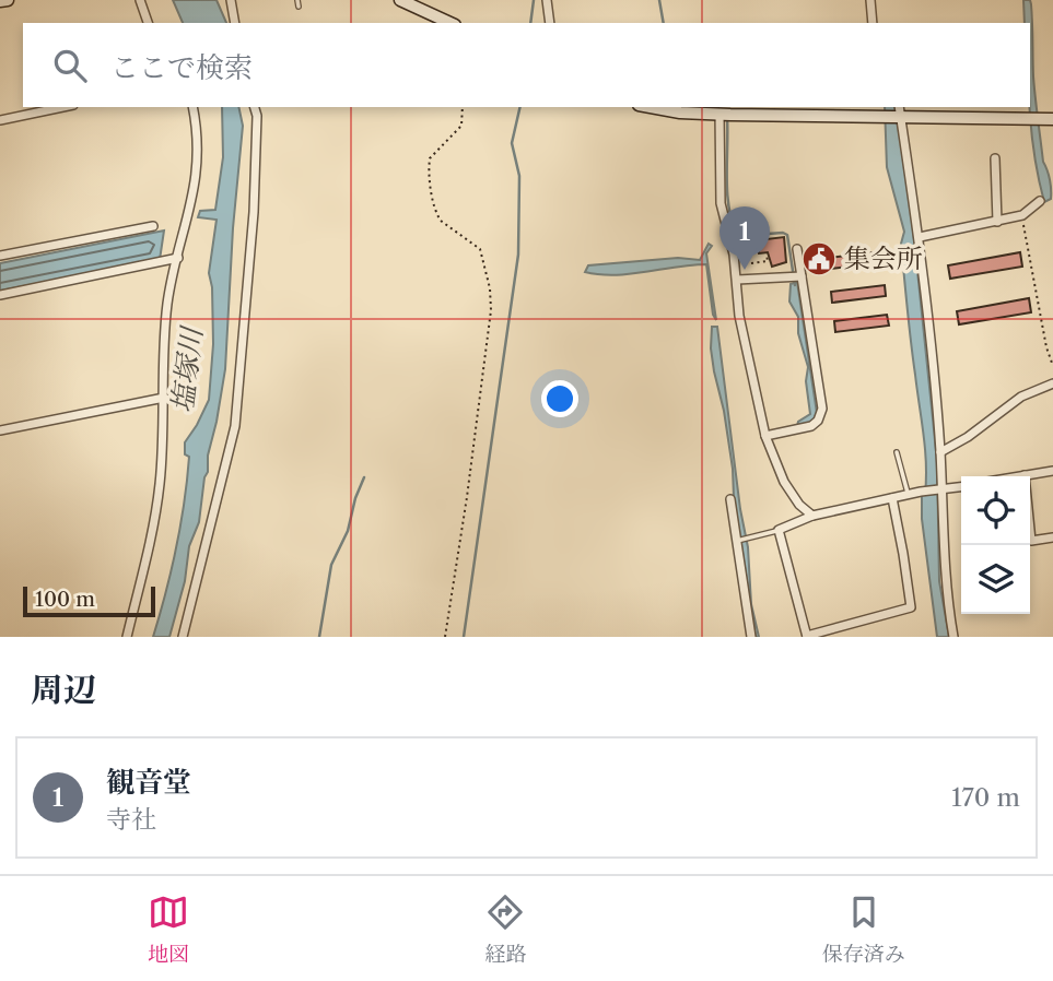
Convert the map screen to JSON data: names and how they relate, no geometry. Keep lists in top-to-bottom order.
{
  "water": ["塩塚川"],
  "places": {
    "public building": ["集会所"]
  },
  "scale_bar": "100 m",
  "page": {
    "search": "ここで検索",
    "pins": "1",
    "scale": "100 m",
    "heading": "周辺",
    "list": [
      {
        "mark": "1",
        "name": "観音堂",
        "note": "寺社",
        "value": "170 m"
      }
    ],
    "nav": ["地図", "経路", "保存済み"]
  }
}
